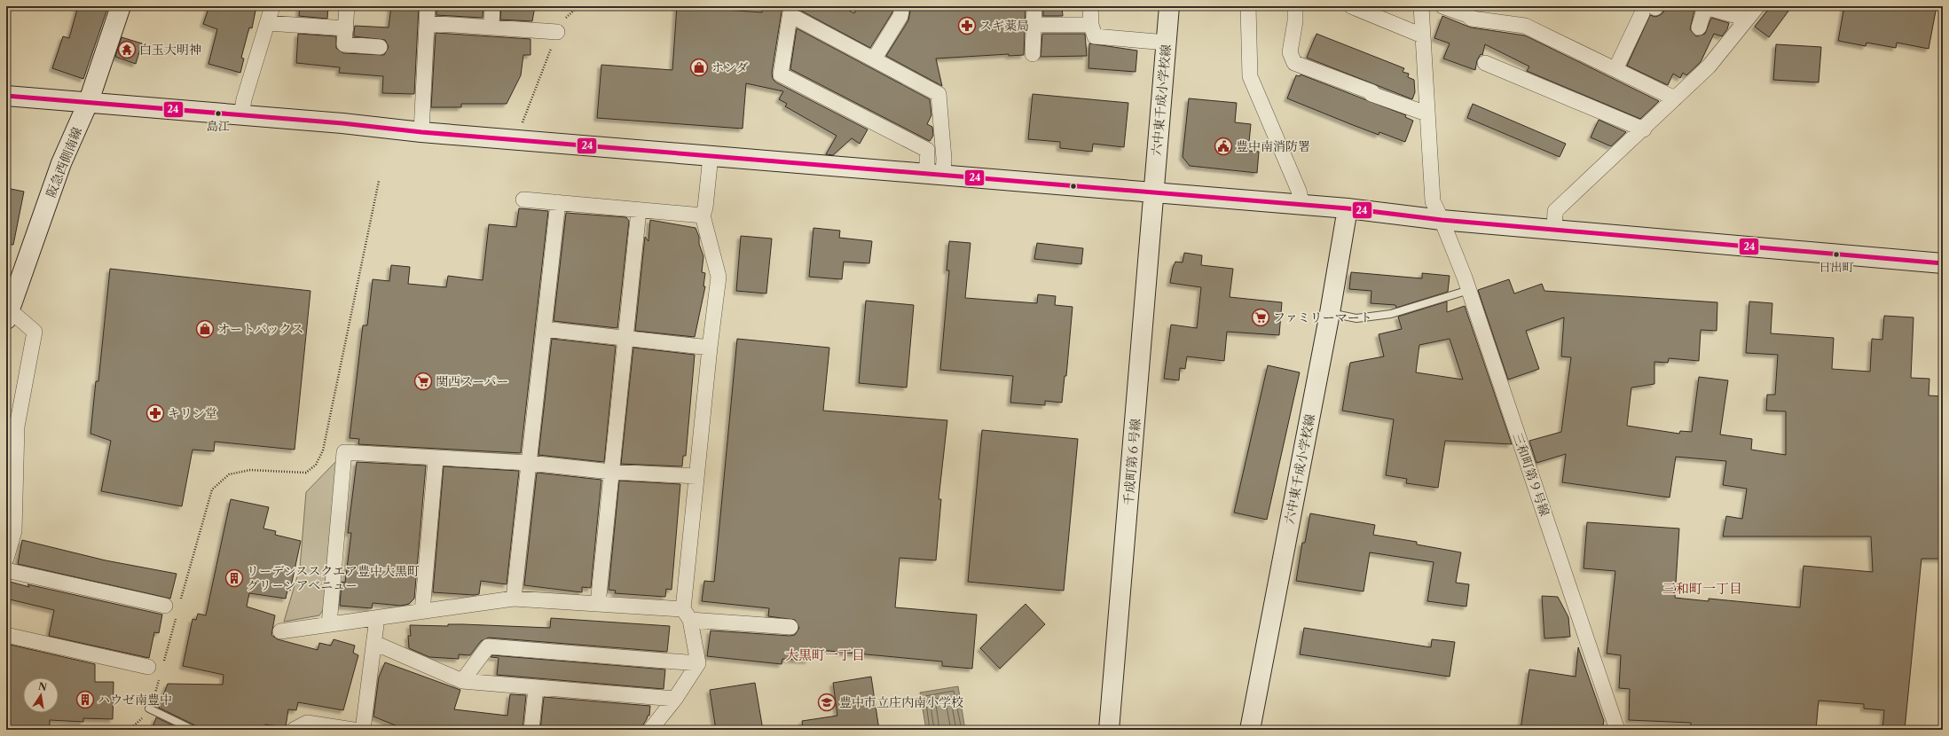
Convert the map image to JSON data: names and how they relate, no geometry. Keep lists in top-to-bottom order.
{
  "streets": {
    "main road": ["六中東千成小学校線", "阪急西側南線", "千成町第６号線"],
    "street": ["三和町第９号線"]
  },
  "crossings": [
    ["六中東千成小学校線", "千成町第６号線"]
  ],
  "districts": ["三和町一丁目", "大黒町一丁目"],
  "places": {
    "pharmacy": ["スギ薬局", "キリン堂"],
    "temple": ["白玉大明神"],
    "shop": ["ホンダ", "オートバックス"],
    "other": ["島江", "日出町"],
    "public building": ["豊中南消防署"],
    "supermarket": ["ファミリーマート", "関西スーパー"],
    "building": ["リーデンススクエア豊中大黒町 グリーンアベニュー", "ハウゼ南豊中"],
    "school or university": ["豊中市立庄内南小学校"]
  },
  "lines": ["transit line 24"],
  "north": "top"
}
